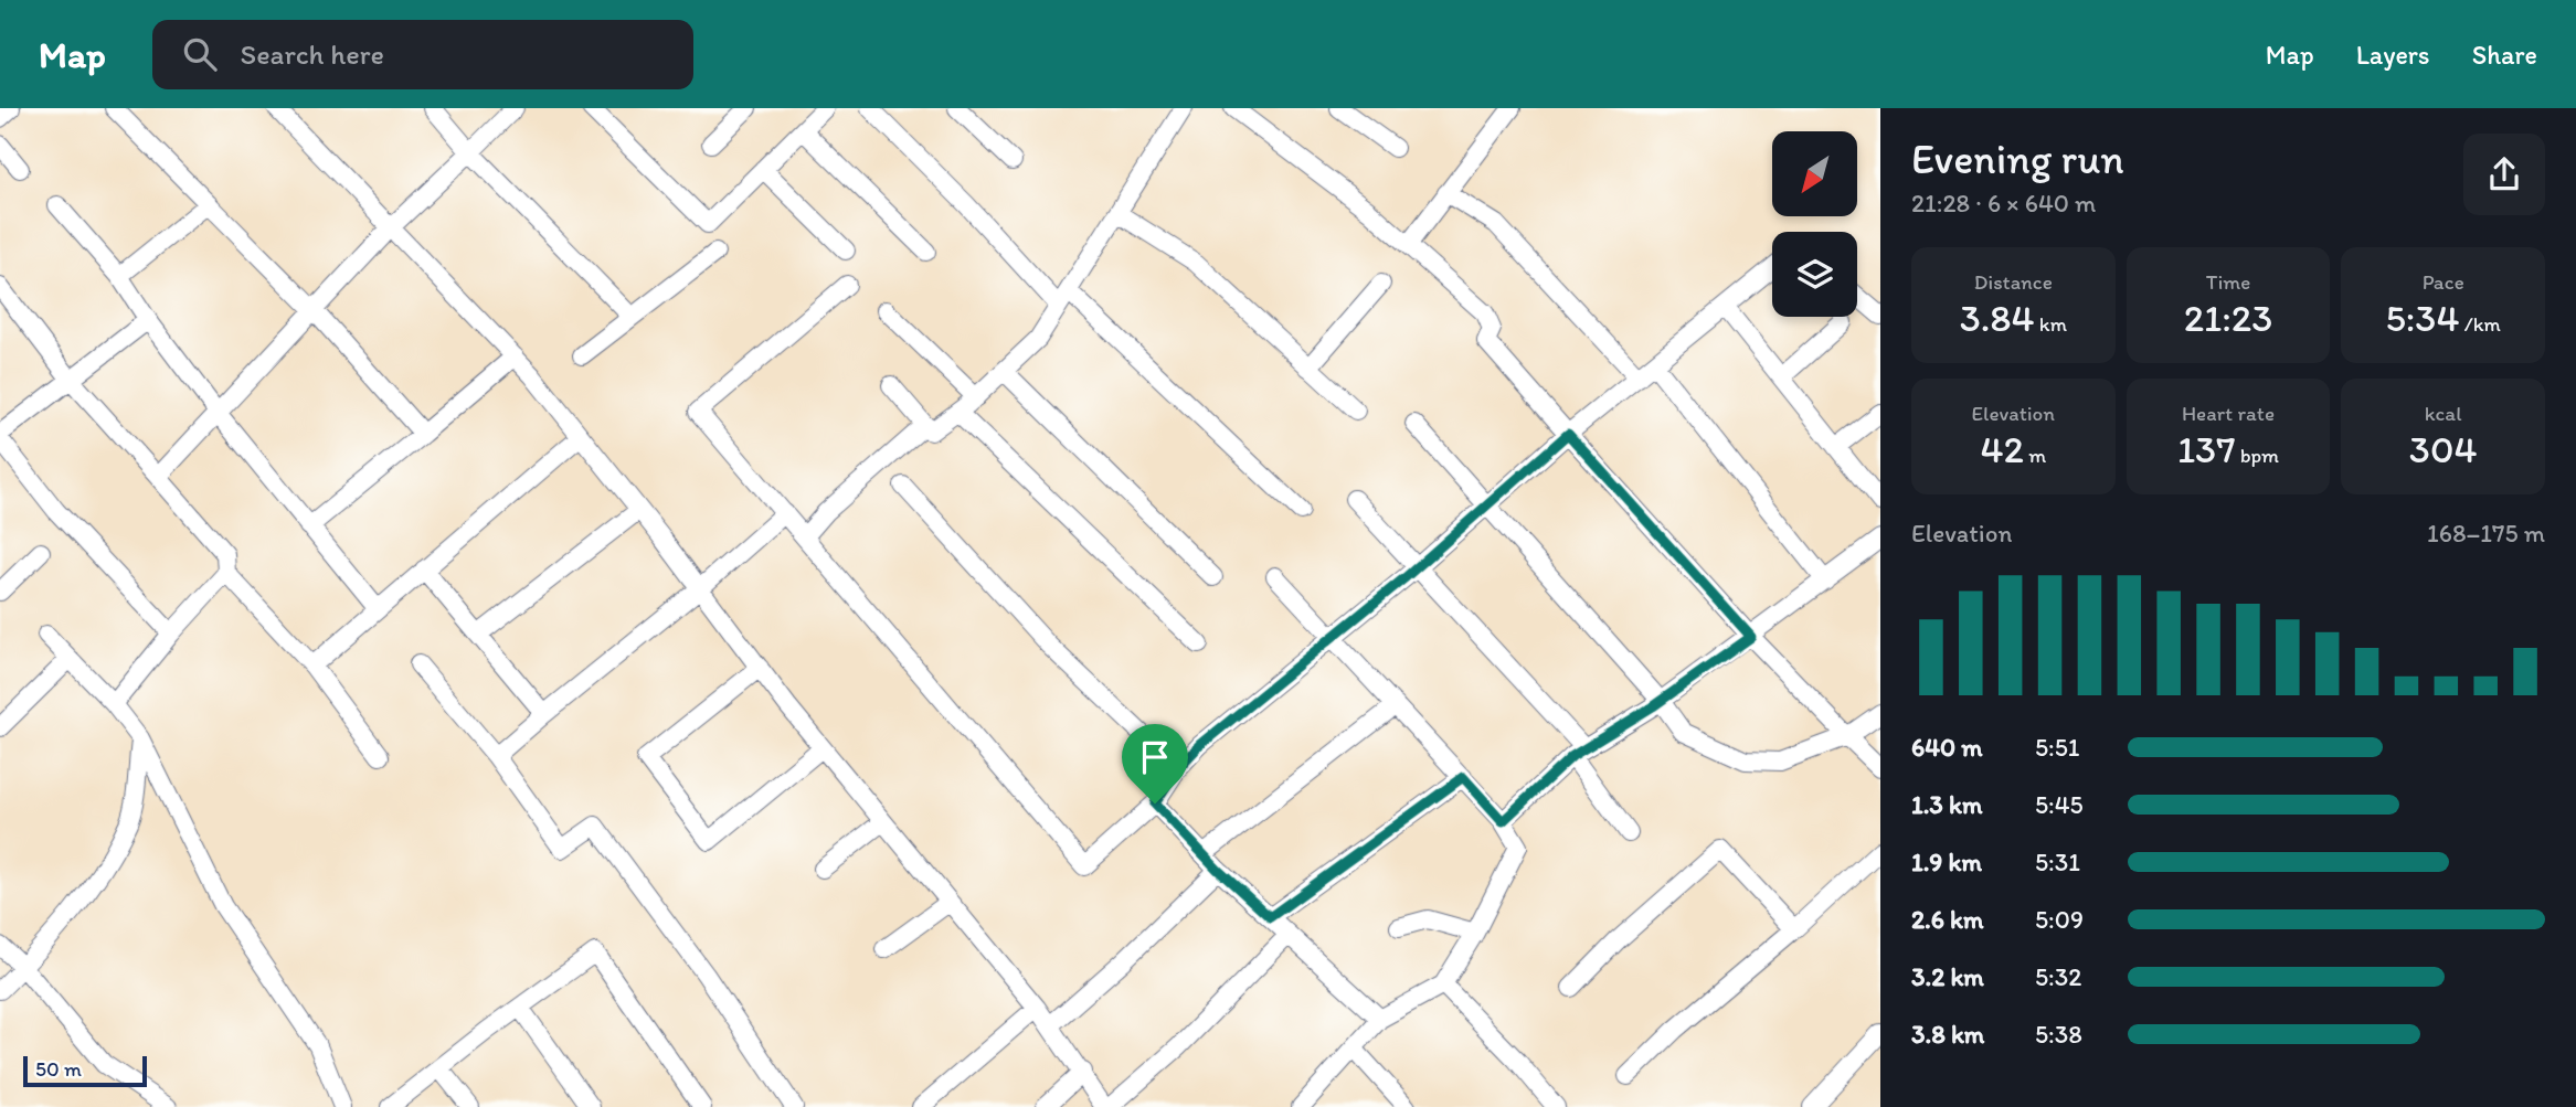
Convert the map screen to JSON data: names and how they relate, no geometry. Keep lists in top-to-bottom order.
{
  "scale_bar": "50 m",
  "north": "bottom left",
  "page": {
    "header": "Map",
    "search": "Search here",
    "nav": ["Map", "Layers", "Share"],
    "heading": ["Evening run", "21:28 · 6 × 640 m"],
    "stats": [
      ["Distance", "3.84 km"],
      ["Time", "21:23"],
      ["Pace", "5:34 /km"],
      ["Elevation", "42 m"],
      ["Heart rate", "137 bpm"],
      ["kcal", "304"]
    ],
    "chart": ["Elevation", "168–175 m"],
    "list": [
      {
        "name": "640 m",
        "note": "5:51"
      },
      {
        "name": "1.3 km",
        "note": "5:45"
      },
      {
        "name": "1.9 km",
        "note": "5:31"
      },
      {
        "name": "2.6 km",
        "note": "5:09"
      },
      {
        "name": "3.2 km",
        "note": "5:32"
      },
      {
        "name": "3.8 km",
        "note": "5:38"
      }
    ],
    "scale": "50 m"
  }
}
